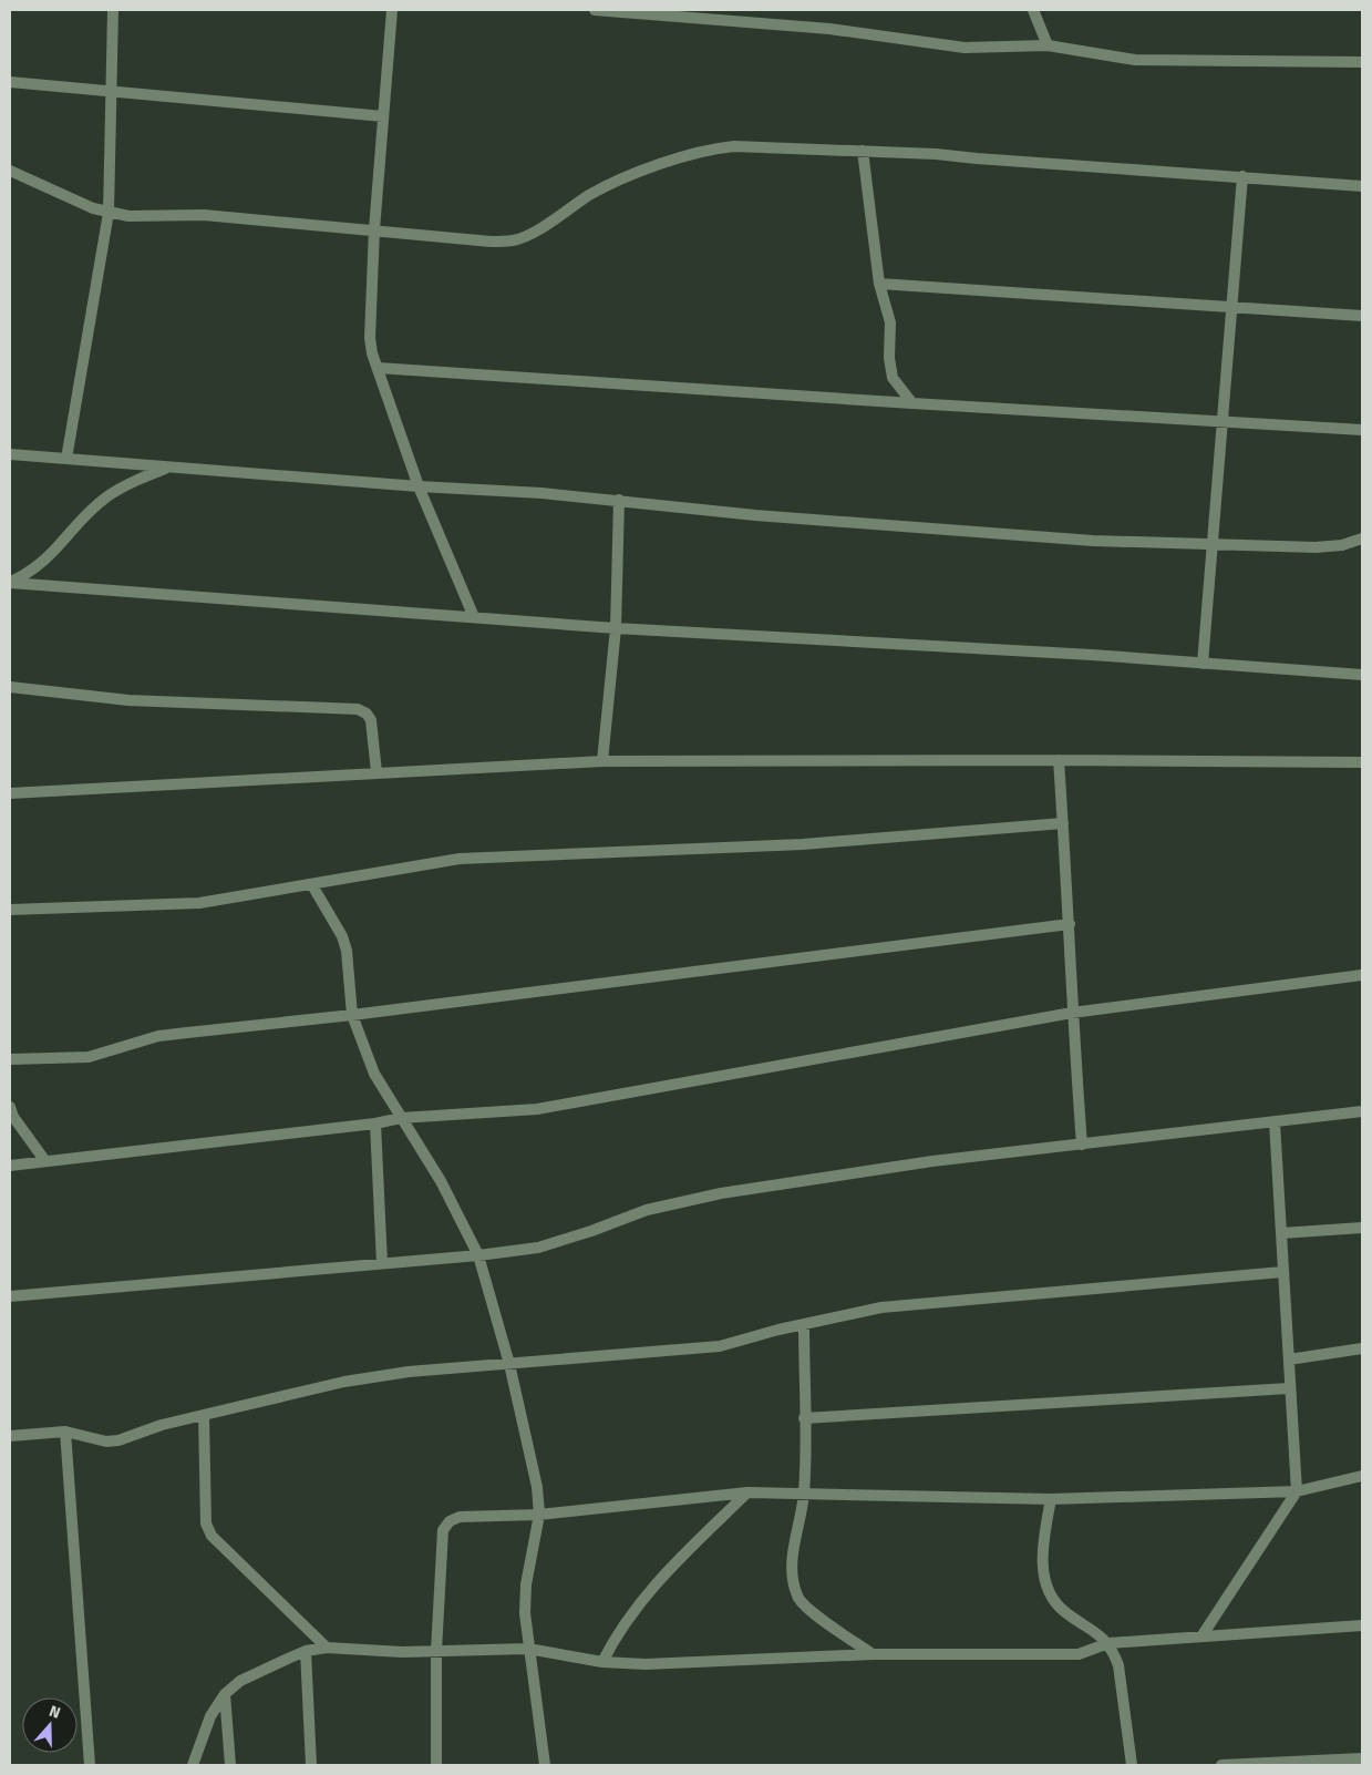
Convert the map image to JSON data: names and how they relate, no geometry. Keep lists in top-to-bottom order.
{
  "north": "top"
}
